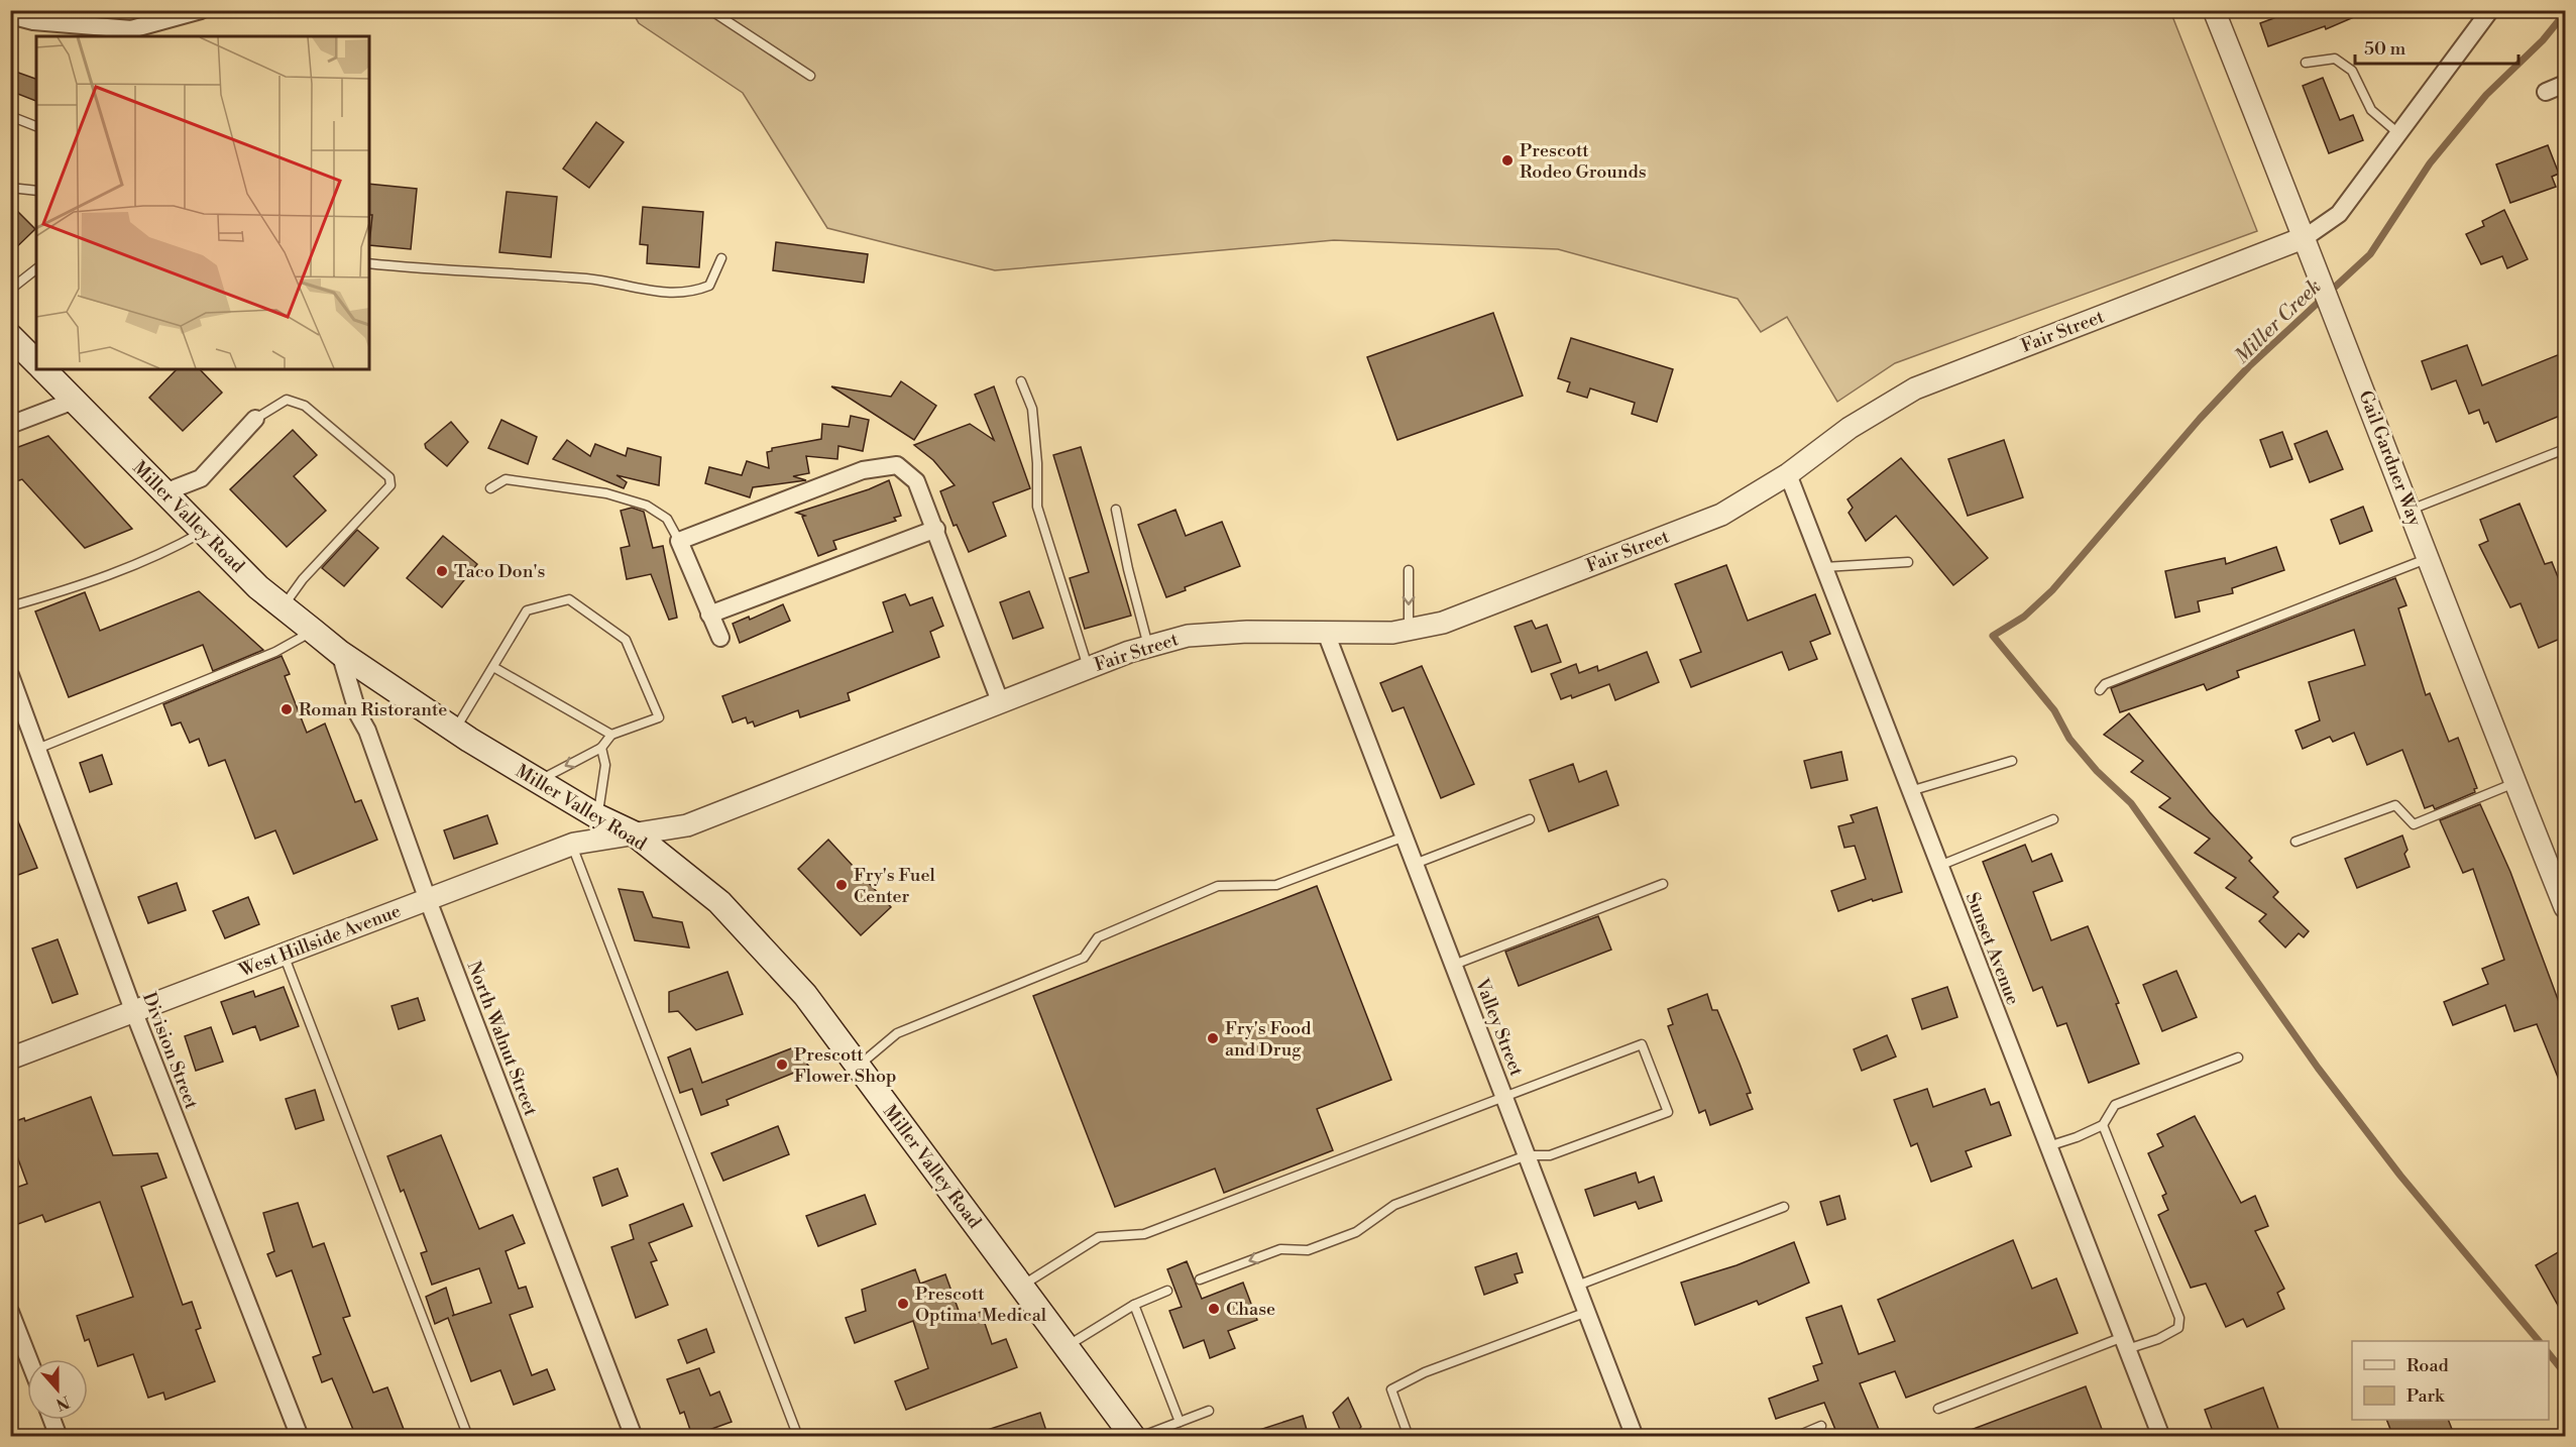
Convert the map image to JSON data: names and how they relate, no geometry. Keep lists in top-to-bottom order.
{
  "streets": {
    "main road": ["Miller Valley Road"],
    "street": [
      "Fair Street",
      "Gail Gardner Way",
      "West Hillside Avenue",
      "Sunset Avenue",
      "Valley Street",
      "North Walnut Street",
      "Division Street"
    ]
  },
  "crossings": [
    ["Fair Street", "Gail Gardner Way"],
    ["Fair Street", "Miller Valley Road"],
    ["Fair Street", "West Hillside Avenue"],
    ["Fair Street", "Sunset Avenue"],
    ["Fair Street", "Valley Street"],
    ["Miller Valley Road", "West Hillside Avenue"],
    ["Miller Valley Road", "North Walnut Street"],
    ["West Hillside Avenue", "North Walnut Street"],
    ["West Hillside Avenue", "Division Street"]
  ],
  "water": ["Miller Creek"],
  "places": [
    "Prescott Rodeo Grounds",
    "Taco Don's",
    "Roman Ristorante",
    "Fry's Fuel Center",
    "Fry's Food and Drug",
    "Prescott Flower Shop",
    "Prescott Optima Medical",
    "Chase"
  ],
  "legend": ["Road", "Park"],
  "scale_bar": "50 m",
  "north": "bottom"
}
